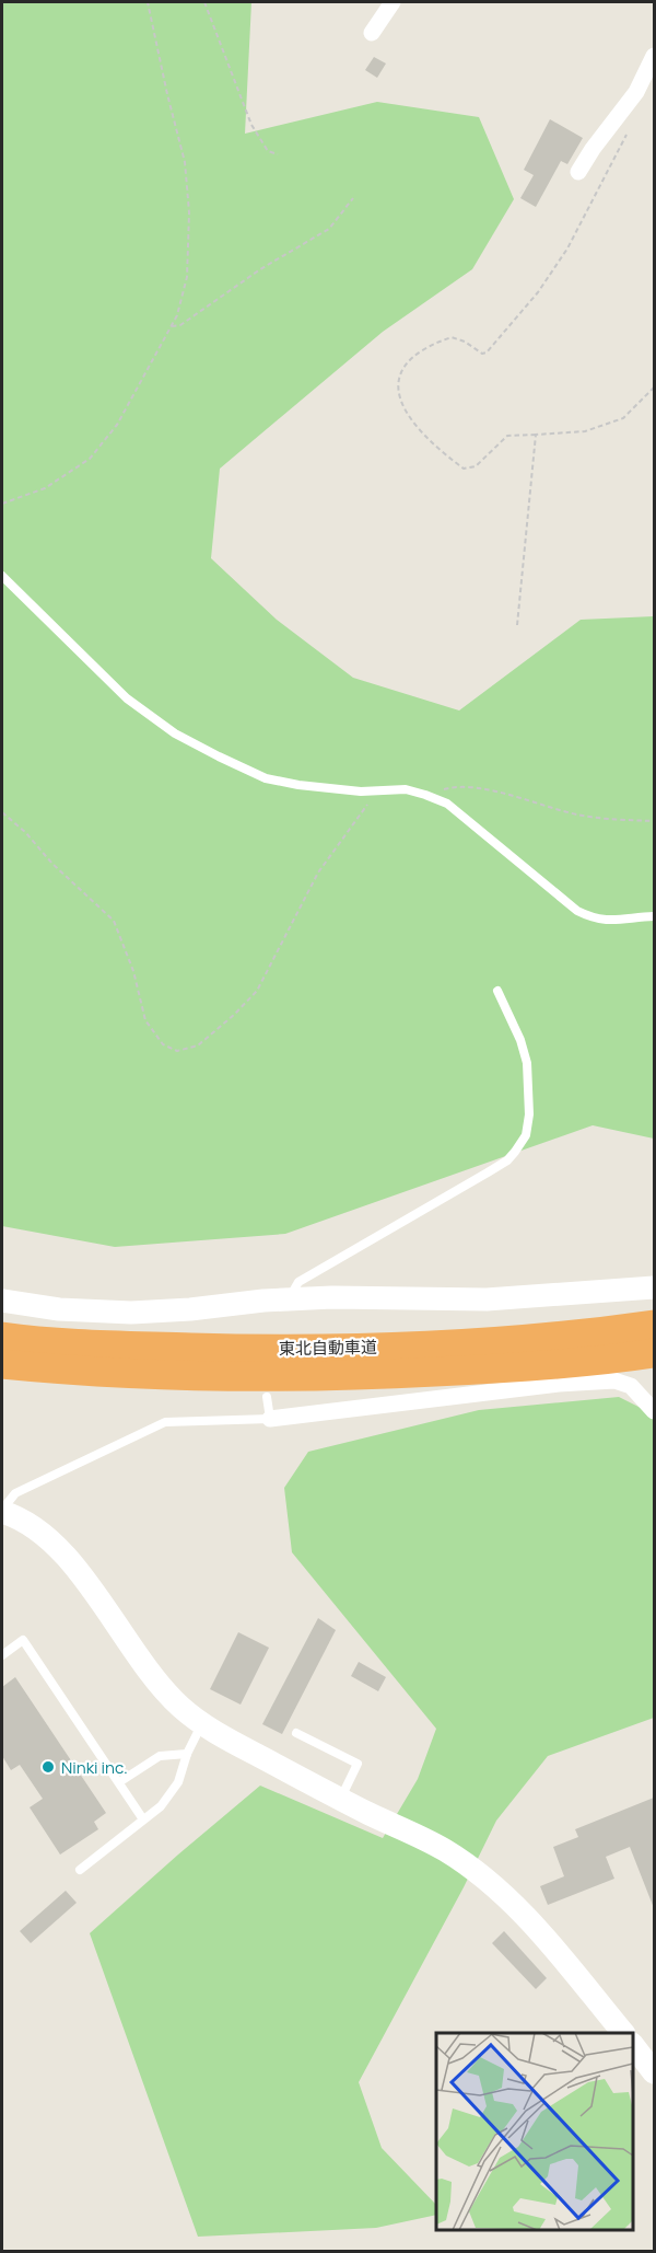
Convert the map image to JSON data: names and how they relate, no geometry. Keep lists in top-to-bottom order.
{
  "streets": {
    "highway": ["東北自動車道"]
  },
  "places": ["Ninki inc."]
}
